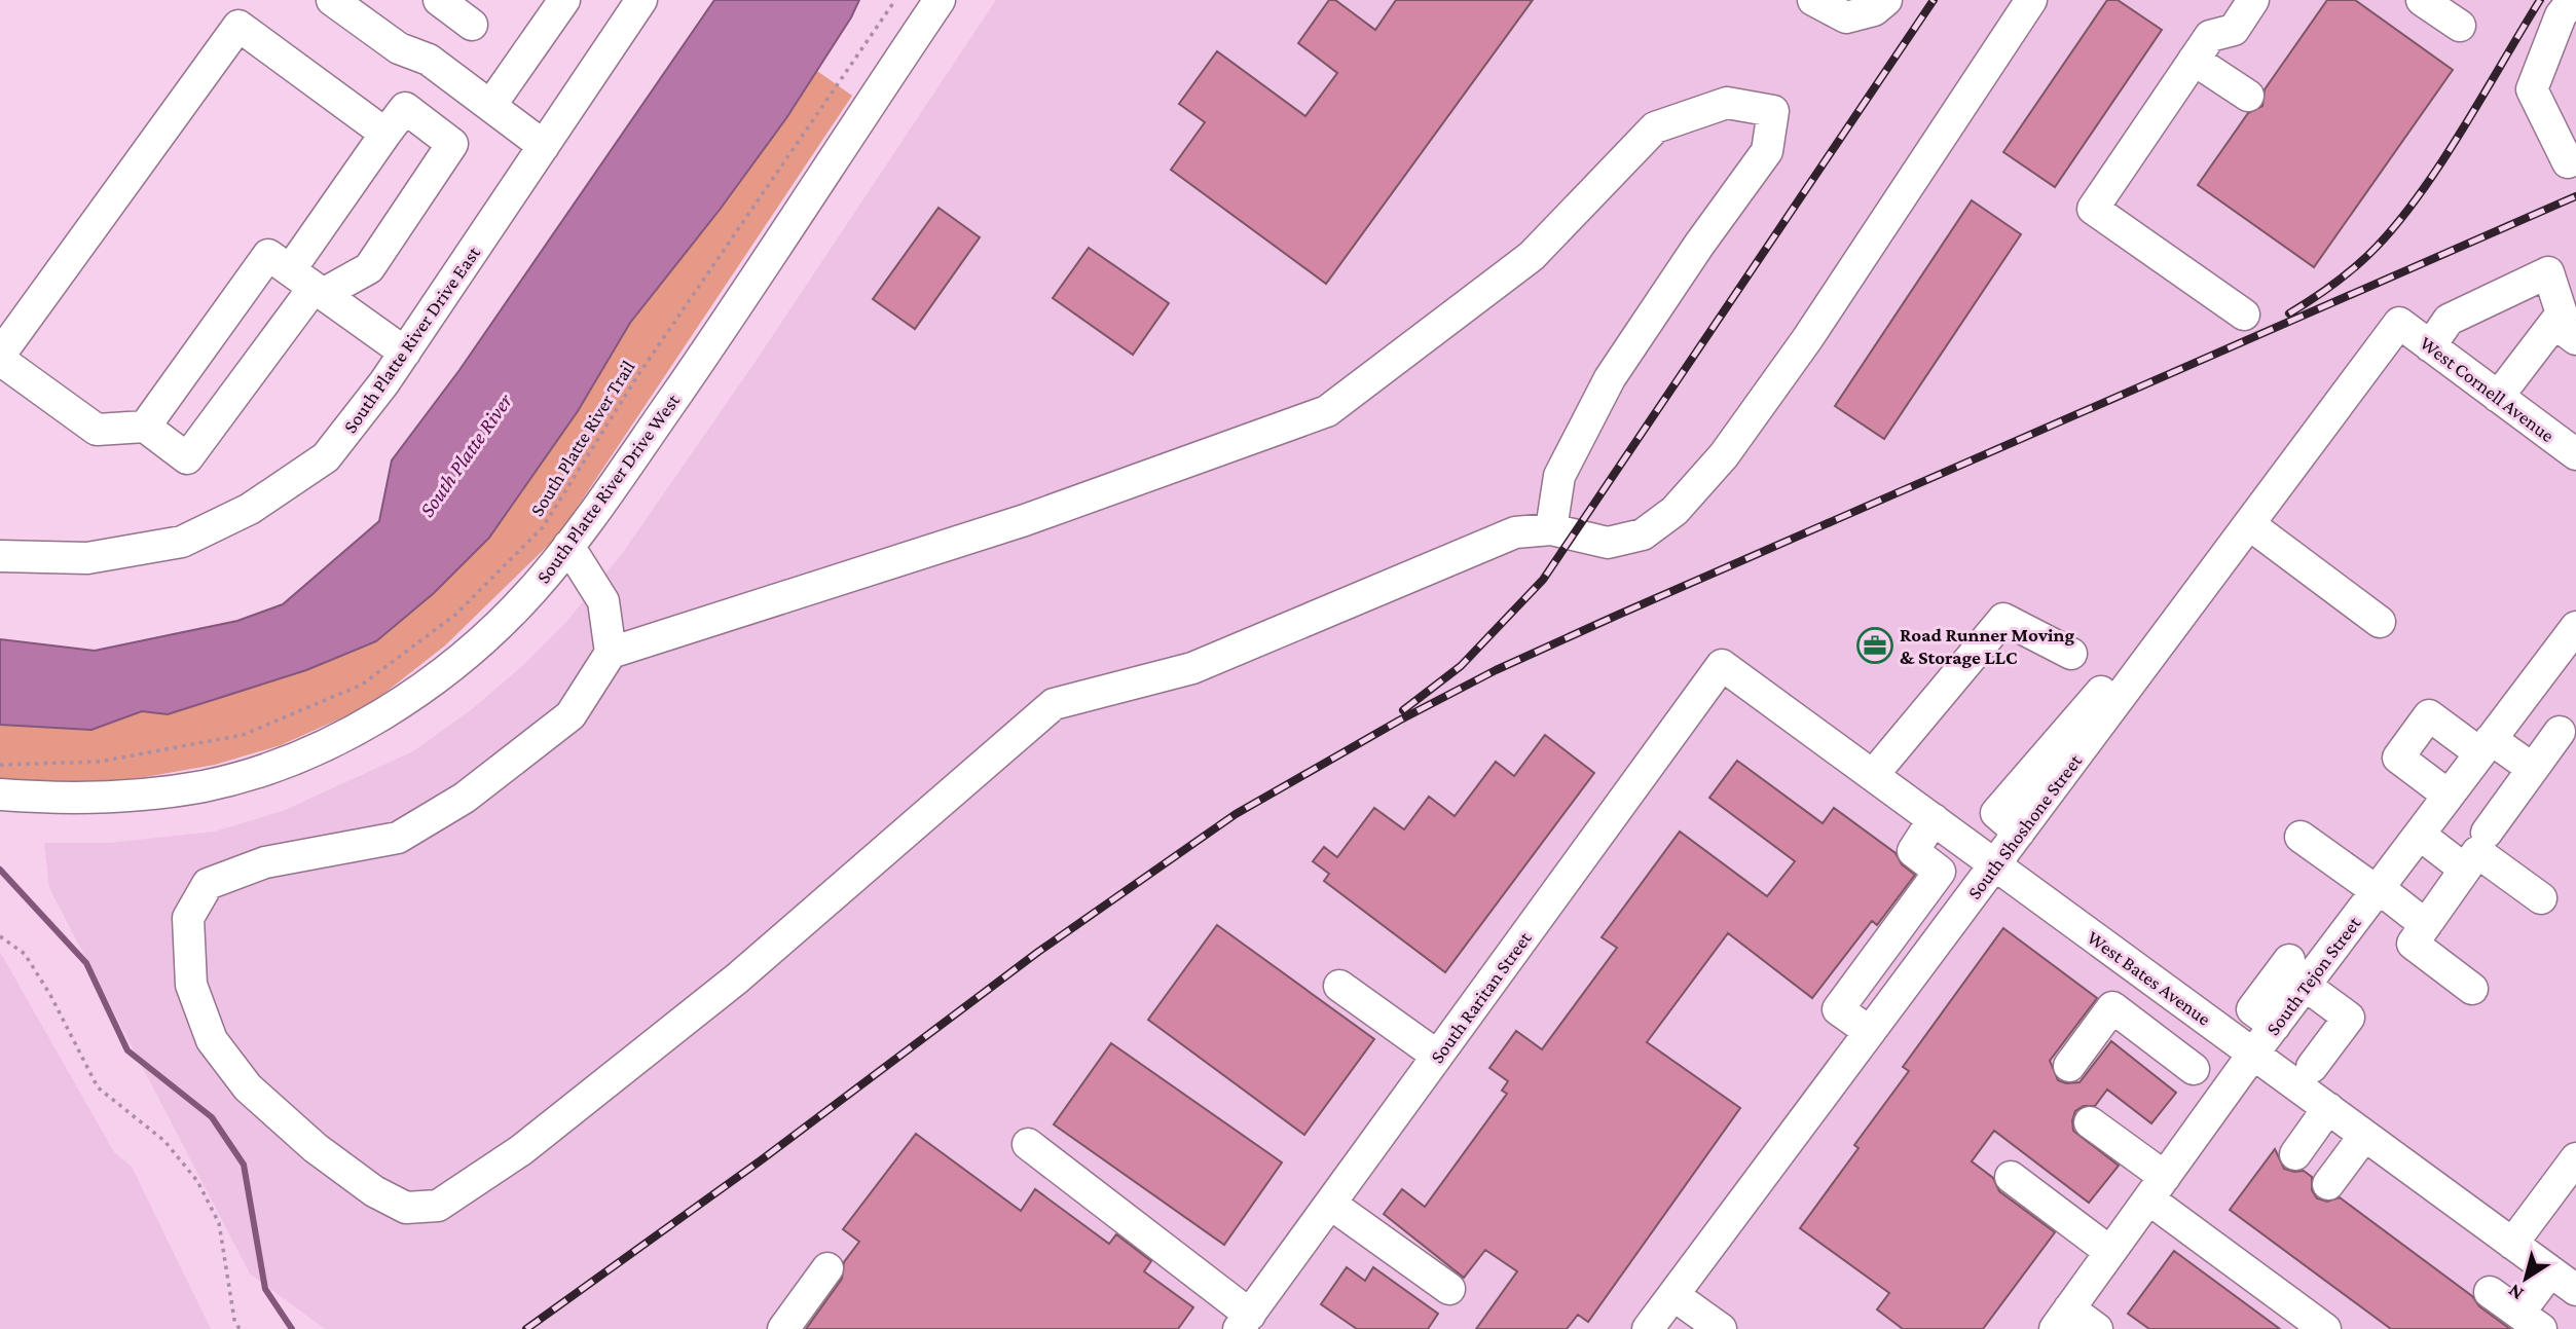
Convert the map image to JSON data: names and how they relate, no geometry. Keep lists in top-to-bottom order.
{
  "streets": {
    "street": [
      "South Platte River Drive East",
      "West Cornell Avenue",
      "South Platte River Drive West",
      "South Shoshone Street",
      "South Tejon Street",
      "West Bates Avenue",
      "South Raritan Street"
    ],
    "path": ["South Platte River Trail"]
  },
  "crossings": [
    ["West Cornell Avenue", "South Shoshone Street"],
    ["South Shoshone Street", "West Bates Avenue"],
    ["South Tejon Street", "West Bates Avenue"],
    ["West Bates Avenue", "South Raritan Street"]
  ],
  "water": ["South Platte River"],
  "places": {
    "office": ["Road Runner Moving & Storage LLC"]
  },
  "north": "bottom left"
}
